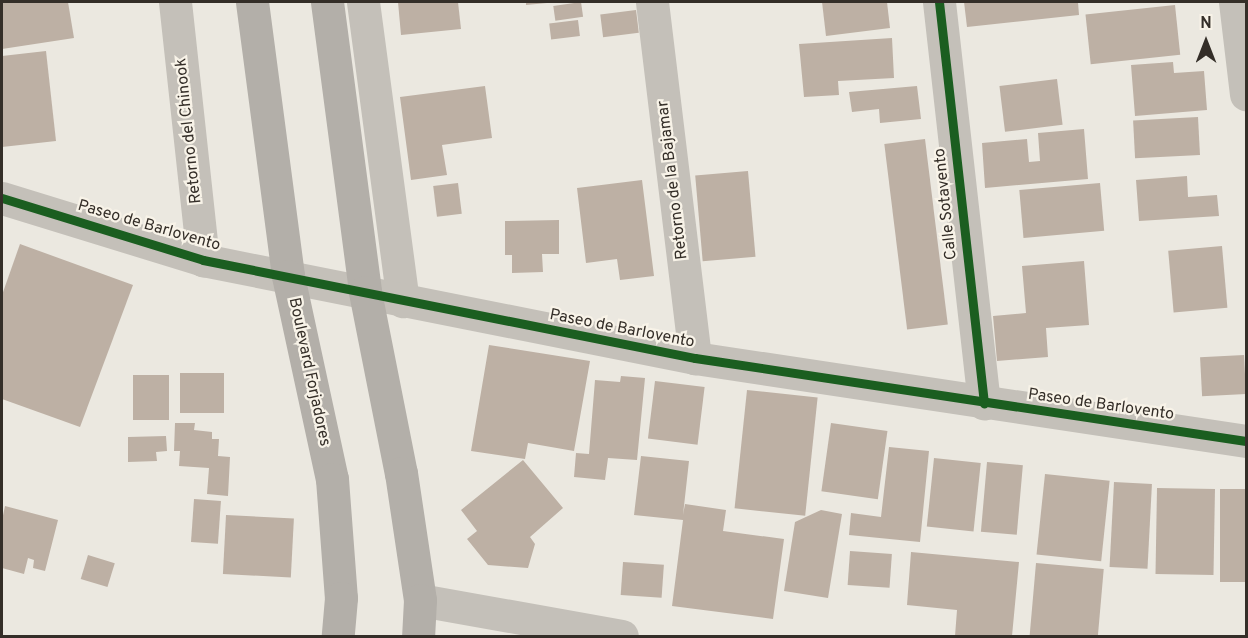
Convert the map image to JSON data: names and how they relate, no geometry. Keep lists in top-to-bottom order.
{
  "streets": {
    "main road": ["Boulevard Forjadores"],
    "street": [
      "Retorno del Chinook",
      "Retorno de la Bajamar",
      "Calle Sotavento",
      "Paseo de Barlovento"
    ]
  },
  "crossings": [
    ["Retorno del Chinook", "Paseo de Barlovento"],
    ["Retorno de la Bajamar", "Paseo de Barlovento"],
    ["Calle Sotavento", "Paseo de Barlovento"],
    ["Paseo de Barlovento", "Boulevard Forjadores"]
  ],
  "north": "top"
}
